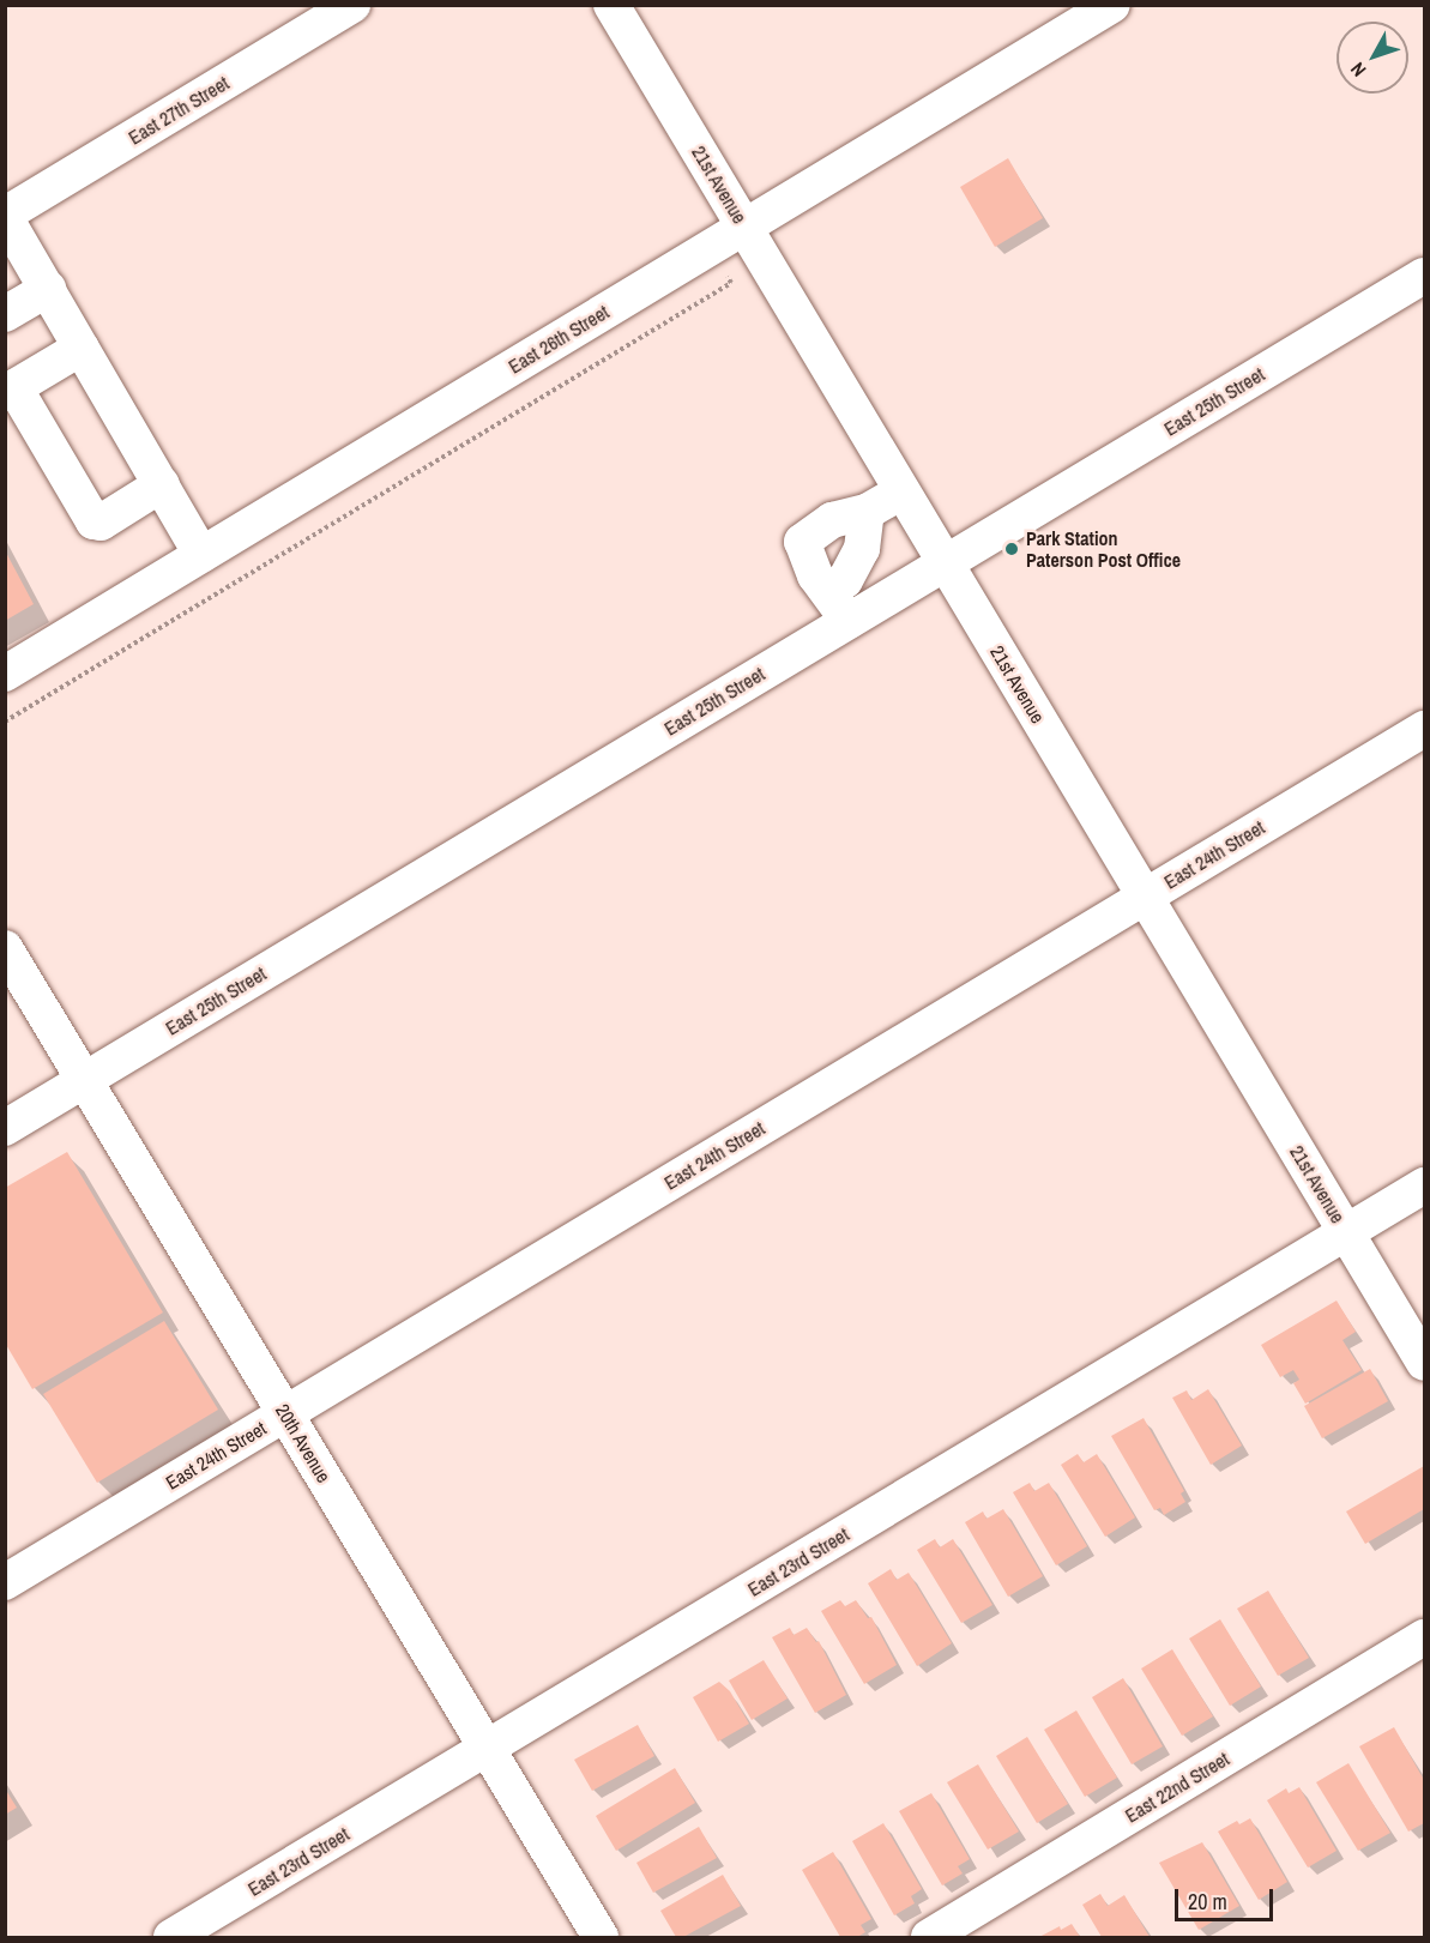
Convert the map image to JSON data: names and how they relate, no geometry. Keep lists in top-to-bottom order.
{
  "streets": {
    "street": [
      "East 27th Street",
      "21st Avenue",
      "East 26th Street",
      "East 25th Street",
      "East 24th Street",
      "20th Avenue",
      "East 23rd Street",
      "East 22nd Street"
    ]
  },
  "crossings": [
    ["21st Avenue", "East 26th Street"],
    ["21st Avenue", "East 25th Street"],
    ["21st Avenue", "East 24th Street"],
    ["21st Avenue", "East 23rd Street"],
    ["East 25th Street", "20th Avenue"],
    ["East 24th Street", "20th Avenue"],
    ["20th Avenue", "East 23rd Street"]
  ],
  "places": ["Park Station Paterson Post Office"],
  "scale_bar": "20 m",
  "north": "bottom left"
}
